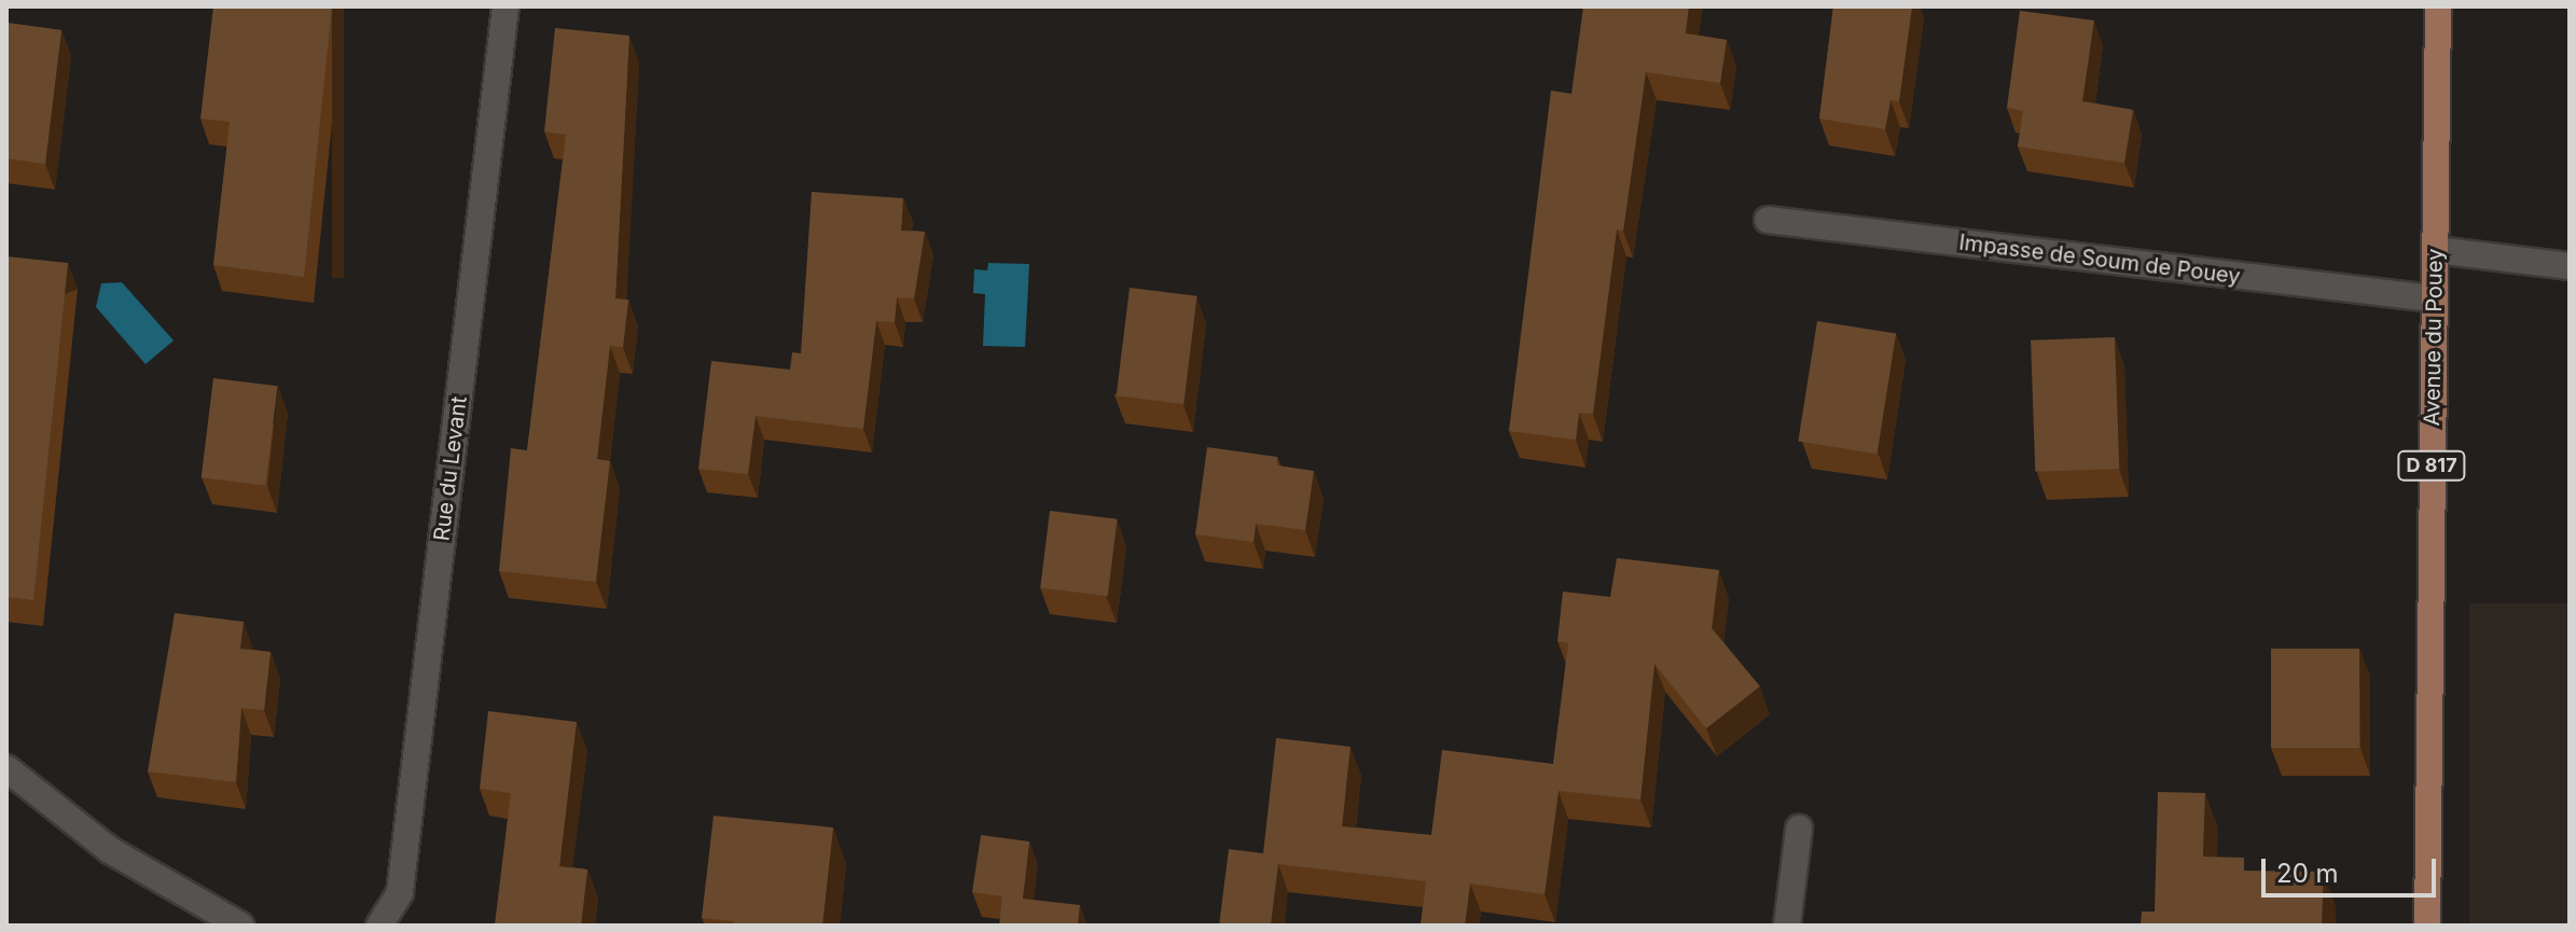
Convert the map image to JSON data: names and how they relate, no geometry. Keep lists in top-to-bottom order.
{
  "streets": {
    "main road": ["Avenue du Pouey", "D 817"],
    "street": ["Impasse de Soum de Pouey", "Rue du Levant"]
  },
  "crossings": [
    ["Impasse de Soum de Pouey", "Avenue du Pouey"]
  ],
  "scale_bar": "20 m"
}
